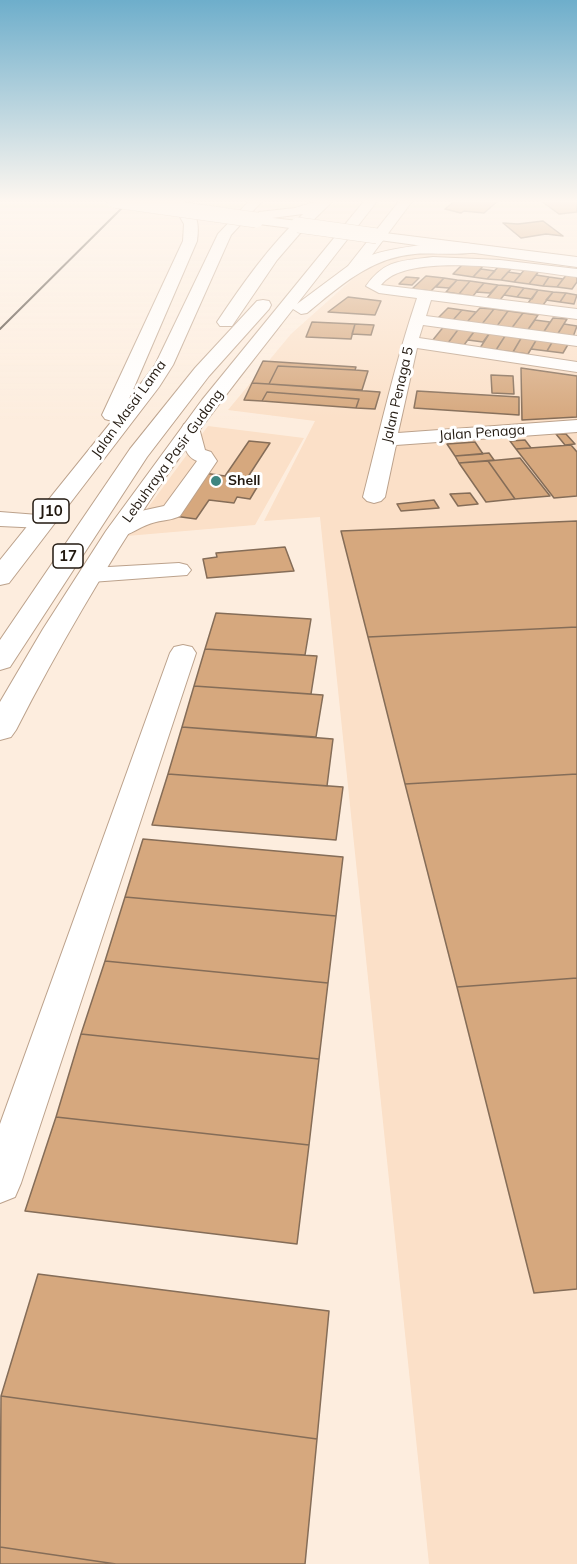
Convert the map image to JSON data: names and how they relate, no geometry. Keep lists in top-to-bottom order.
{
  "streets": {
    "main road": [
      "Jalan Masai Lama",
      "Lebuhraya Pasir Gudang",
      "J10",
      "17"
    ],
    "street": ["Jalan Penaga 5", "Jalan Penaga"]
  },
  "crossings": [
    ["Jalan Penaga 5", "Jalan Penaga"]
  ],
  "places": ["Shell"]
}
